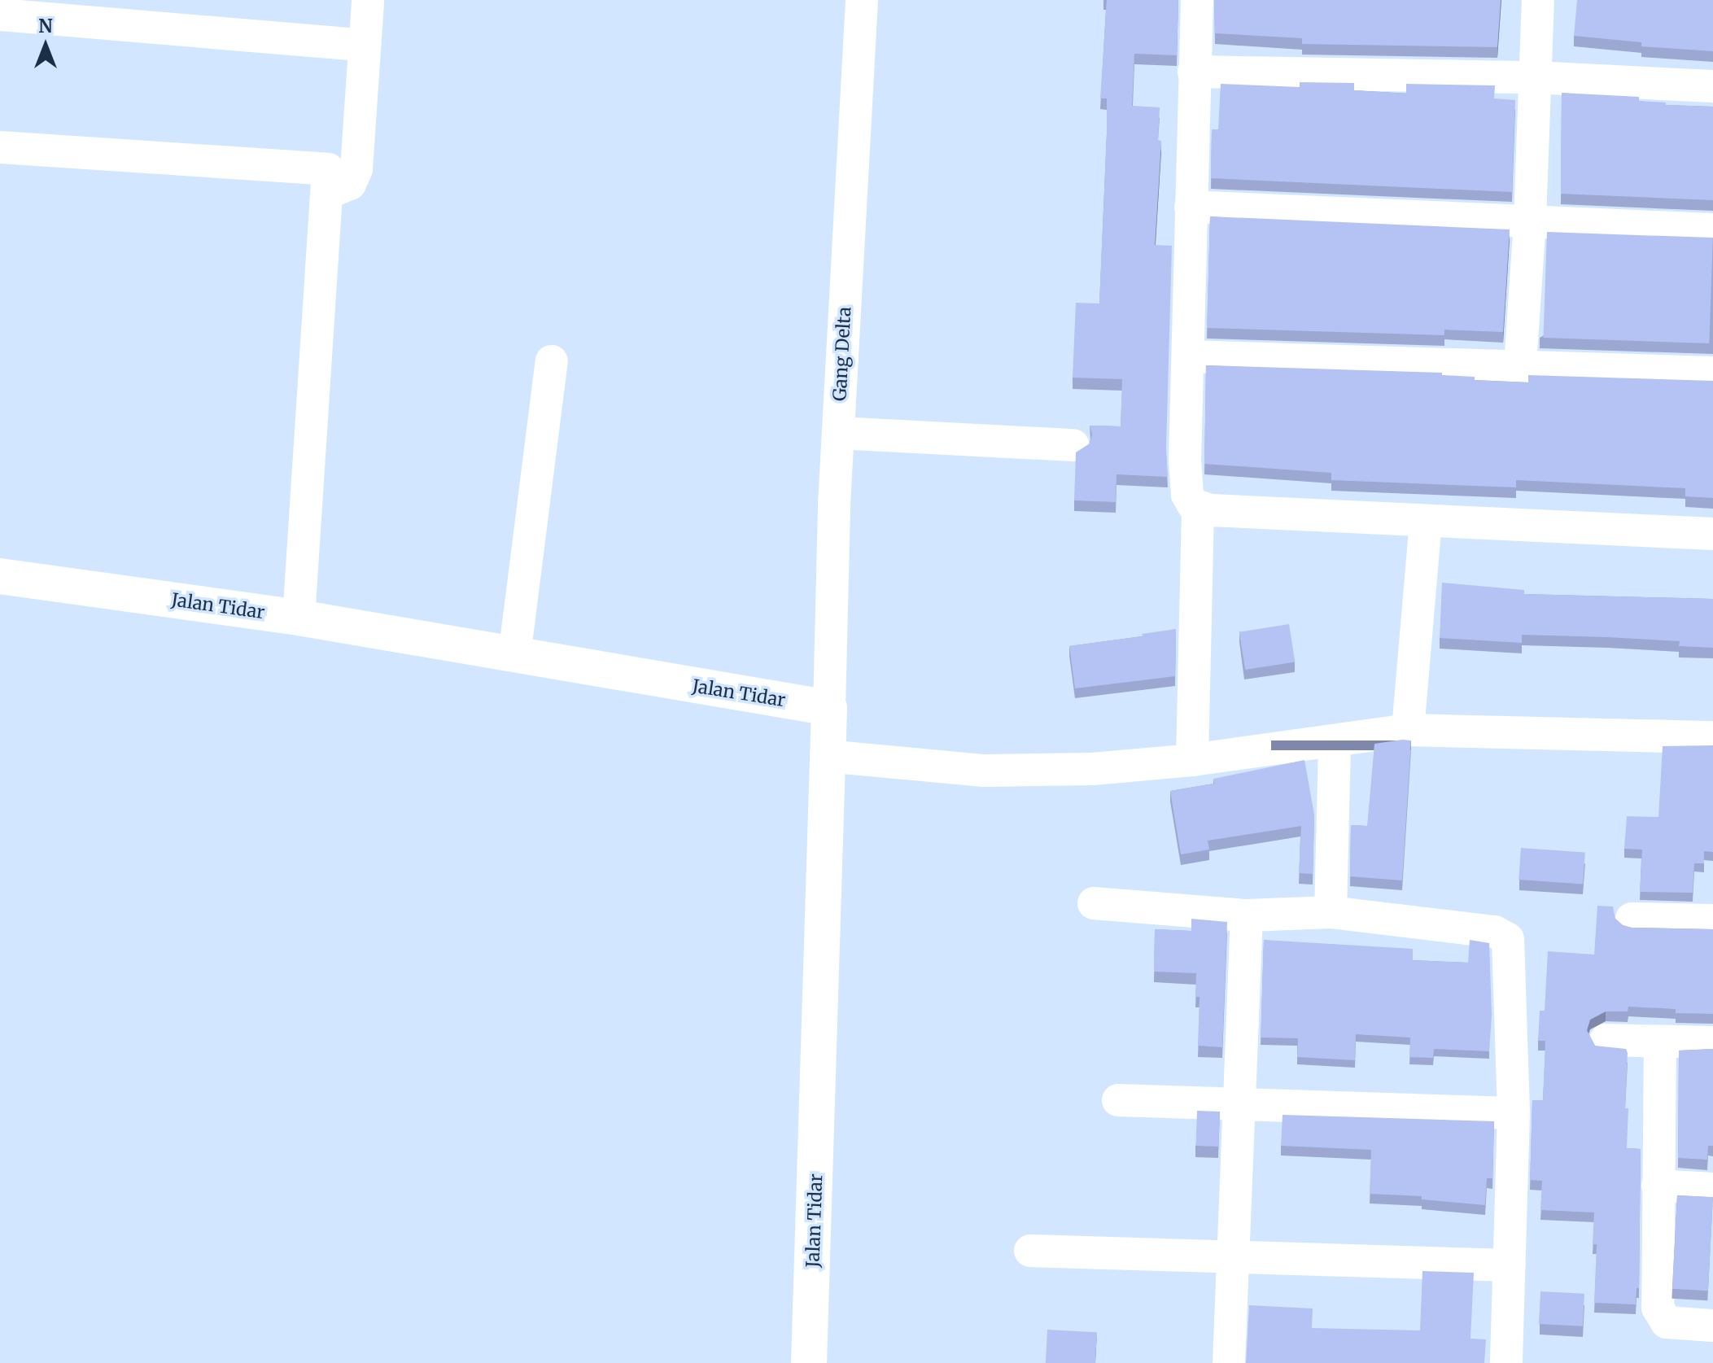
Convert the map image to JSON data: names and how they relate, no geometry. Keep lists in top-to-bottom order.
{
  "streets": {
    "main road": ["Jalan Tidar"],
    "street": ["Gang Delta"]
  },
  "crossings": [
    ["Gang Delta", "Jalan Tidar"]
  ],
  "north": "top"
}
